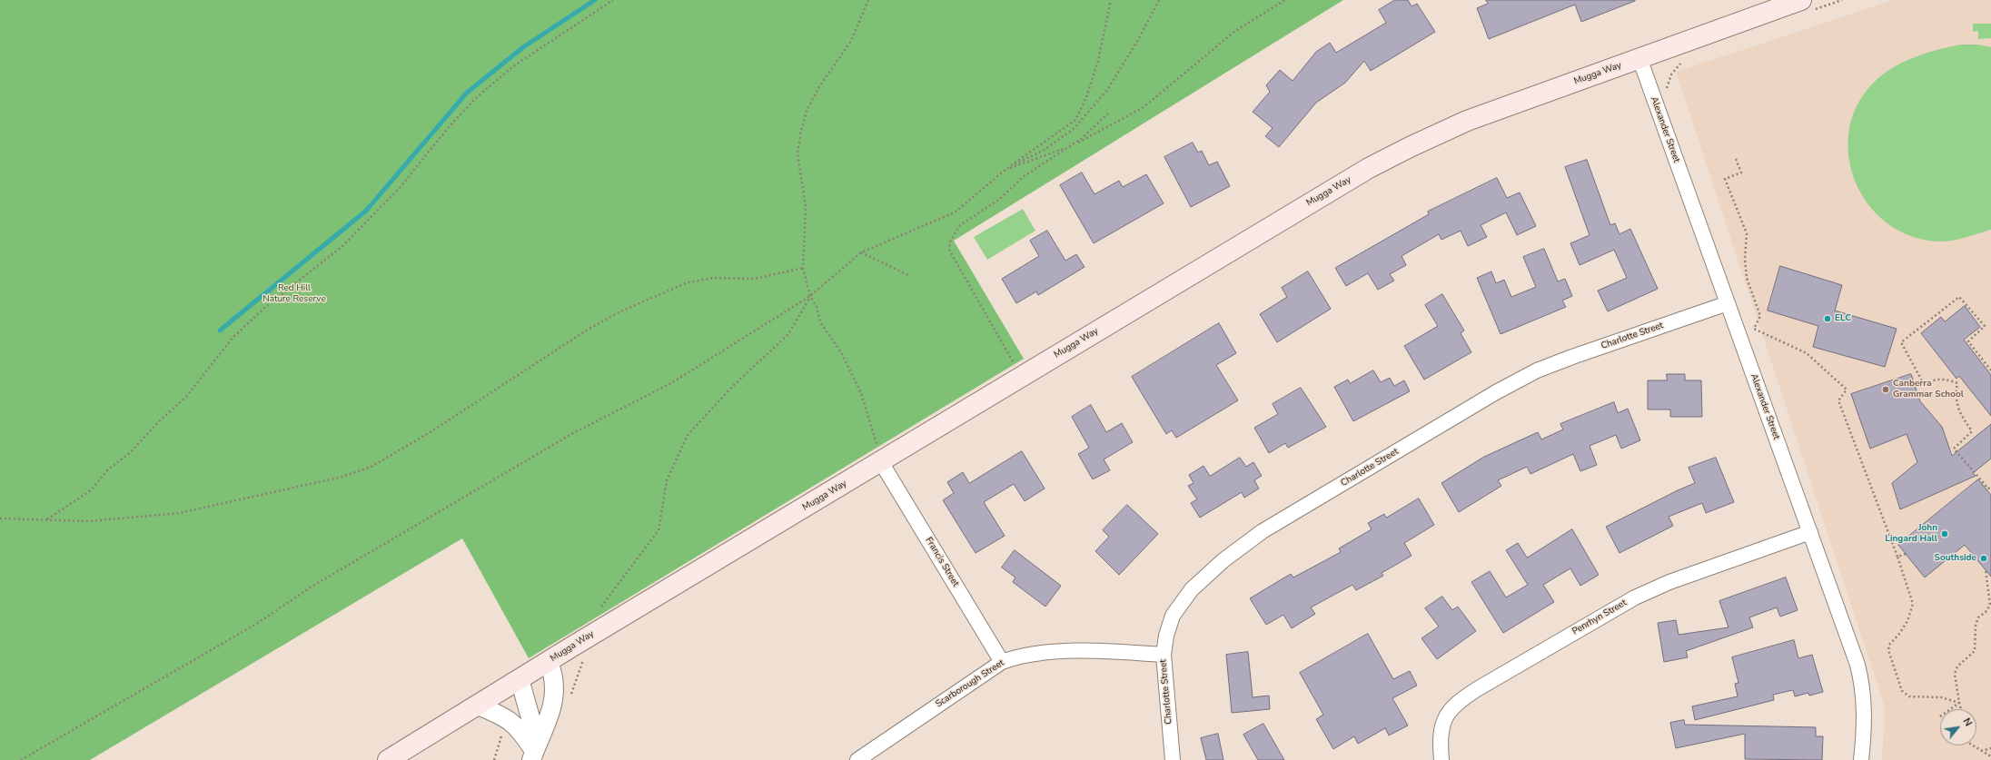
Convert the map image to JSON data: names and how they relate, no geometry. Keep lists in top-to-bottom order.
{
  "streets": {
    "main road": ["Mugga Way"],
    "street": [
      "Alexander Street",
      "Charlotte Street",
      "Francis Street",
      "Penrhyn Street",
      "Scarborough Street"
    ]
  },
  "crossings": [
    ["Mugga Way", "Alexander Street"],
    ["Mugga Way", "Francis Street"],
    ["Alexander Street", "Charlotte Street"],
    ["Alexander Street", "Penrhyn Street"],
    ["Charlotte Street", "Scarborough Street"],
    ["Francis Street", "Scarborough Street"]
  ],
  "parks": ["Red Hill Nature Reserve"],
  "places": [
    "ELC",
    "Canberra Grammar School",
    "John Lingard Hall",
    "Southside"
  ],
  "north": "top right"
}
